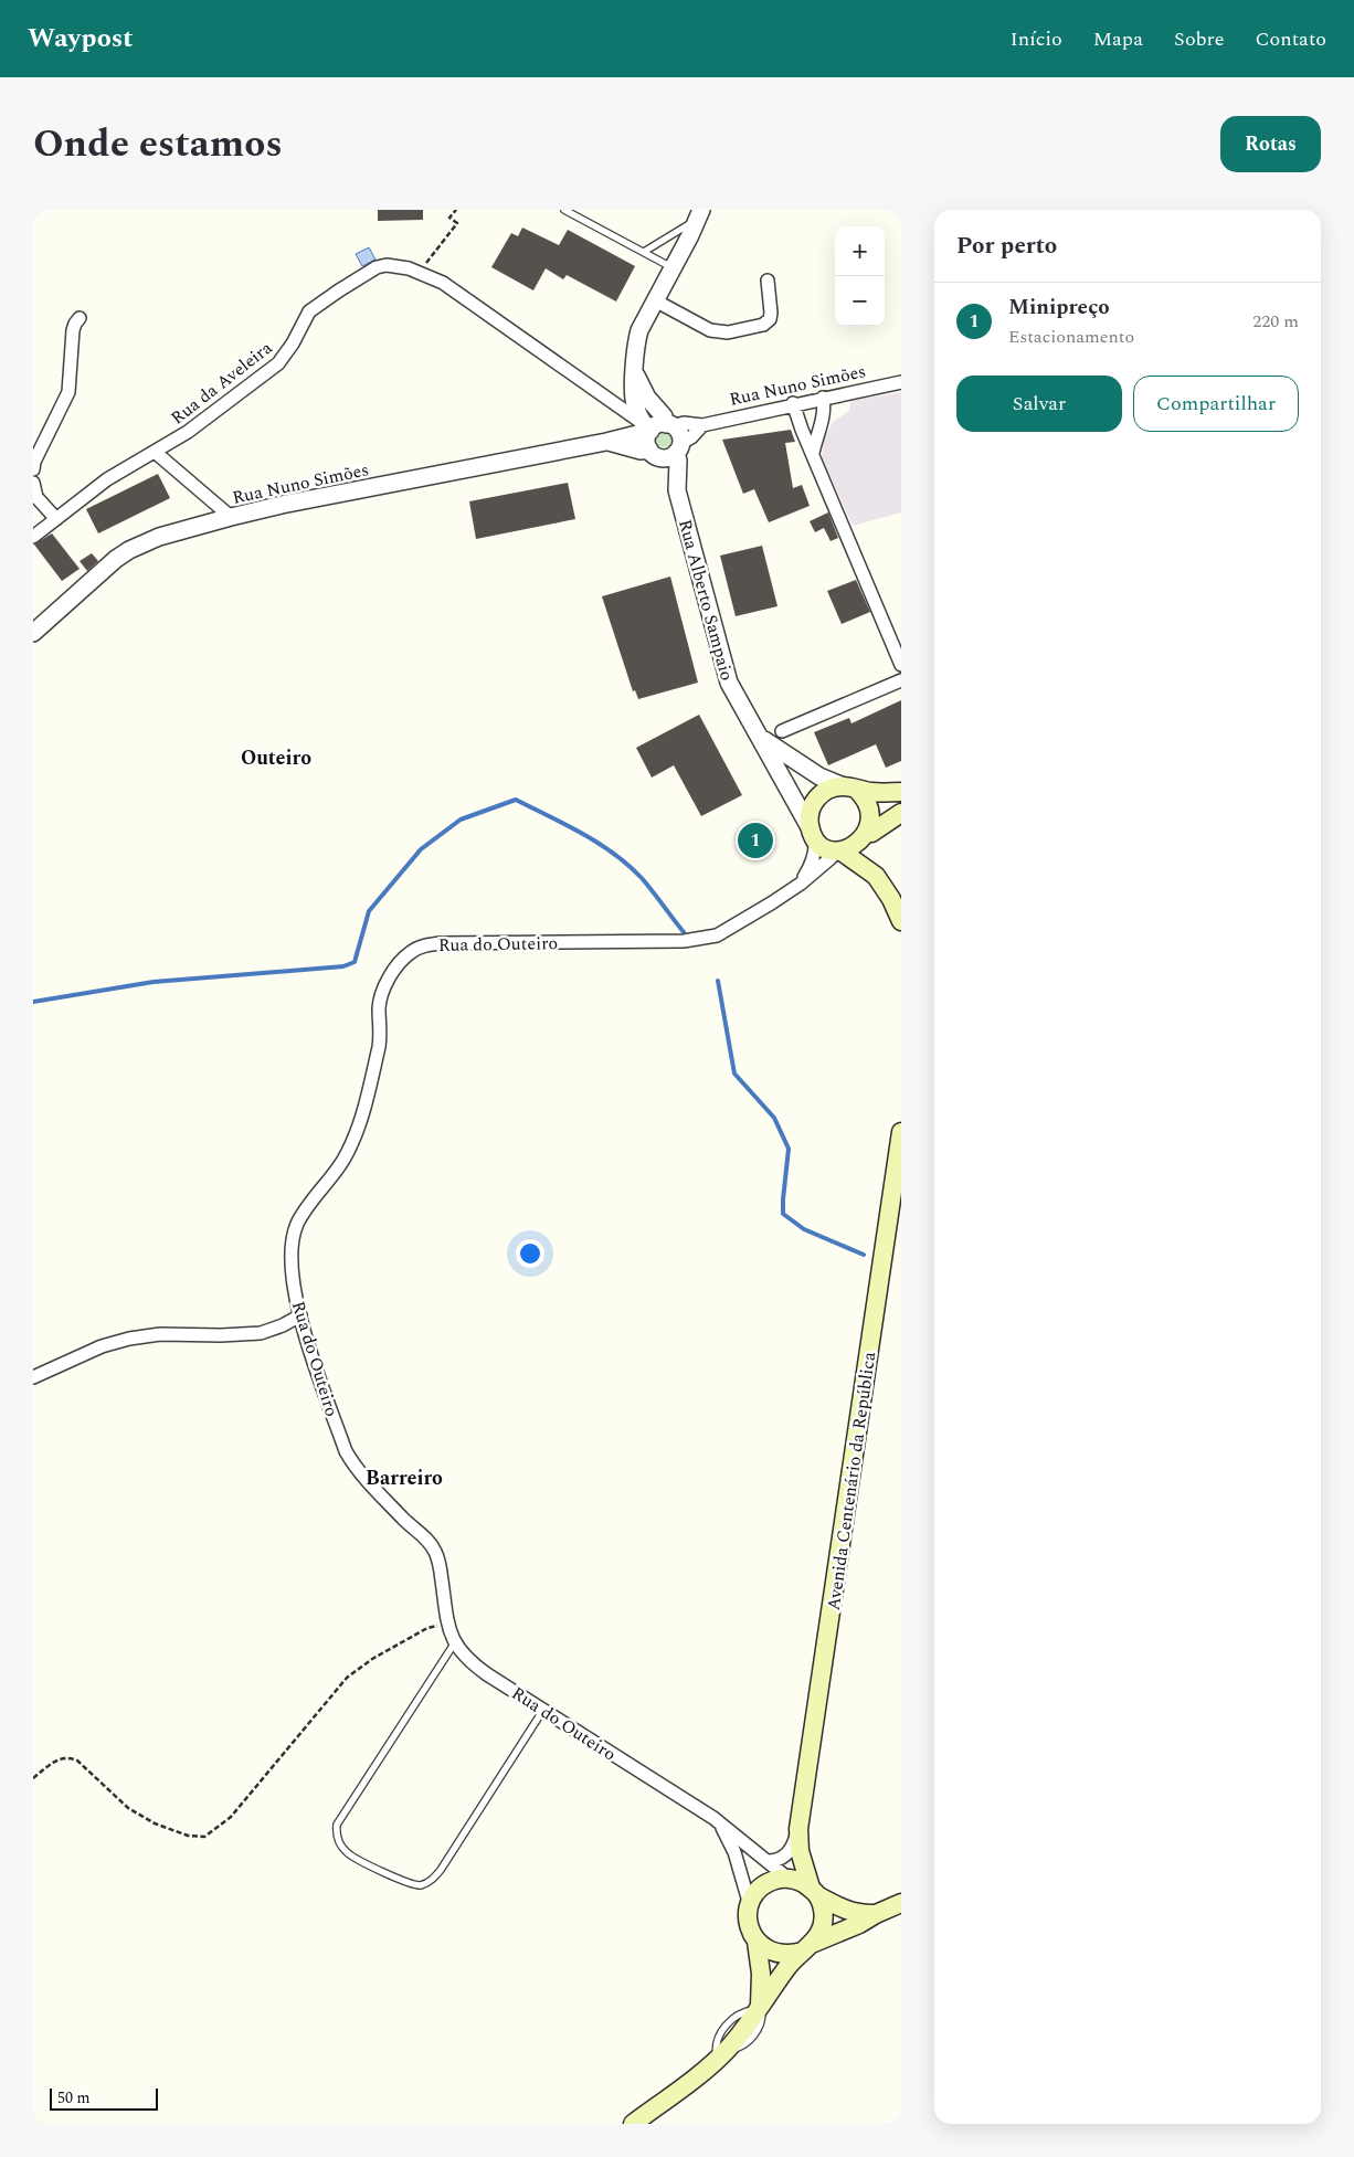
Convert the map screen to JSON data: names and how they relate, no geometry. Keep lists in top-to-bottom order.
{
  "streets": {
    "main road": ["Rua Alberto Sampaio", "Rua do Outeiro", "Avenida Centenário da República"],
    "street": ["Rua da Aveleira", "Rua Nuno Simões"]
  },
  "crossings": [
    ["Rua da Aveleira", "Rua Nuno Simões"],
    ["Rua da Aveleira", "Rua Alberto Sampaio"],
    ["Rua Nuno Simões", "Rua Alberto Sampaio"],
    ["Rua Alberto Sampaio", "Rua do Outeiro"],
    ["Rua do Outeiro", "Avenida Centenário da República"]
  ],
  "districts": ["Outeiro", "Barreiro"],
  "scale_bar": "50 m",
  "page": {
    "header": "Waypost",
    "nav": [
      "Início",
      "Mapa",
      "Sobre",
      "Contato"
    ],
    "title": "Onde estamos",
    "buttons": [
      "Rotas",
      ["Salvar", "Compartilhar"]
    ],
    "heading": "Por perto",
    "map_buttons": ["+", "−"],
    "list": [
      {
        "mark": "1",
        "name": "Minipreço",
        "note": "Estacionamento",
        "value": "220 m"
      }
    ],
    "pins": "1",
    "scale": "50 m"
  }
}
